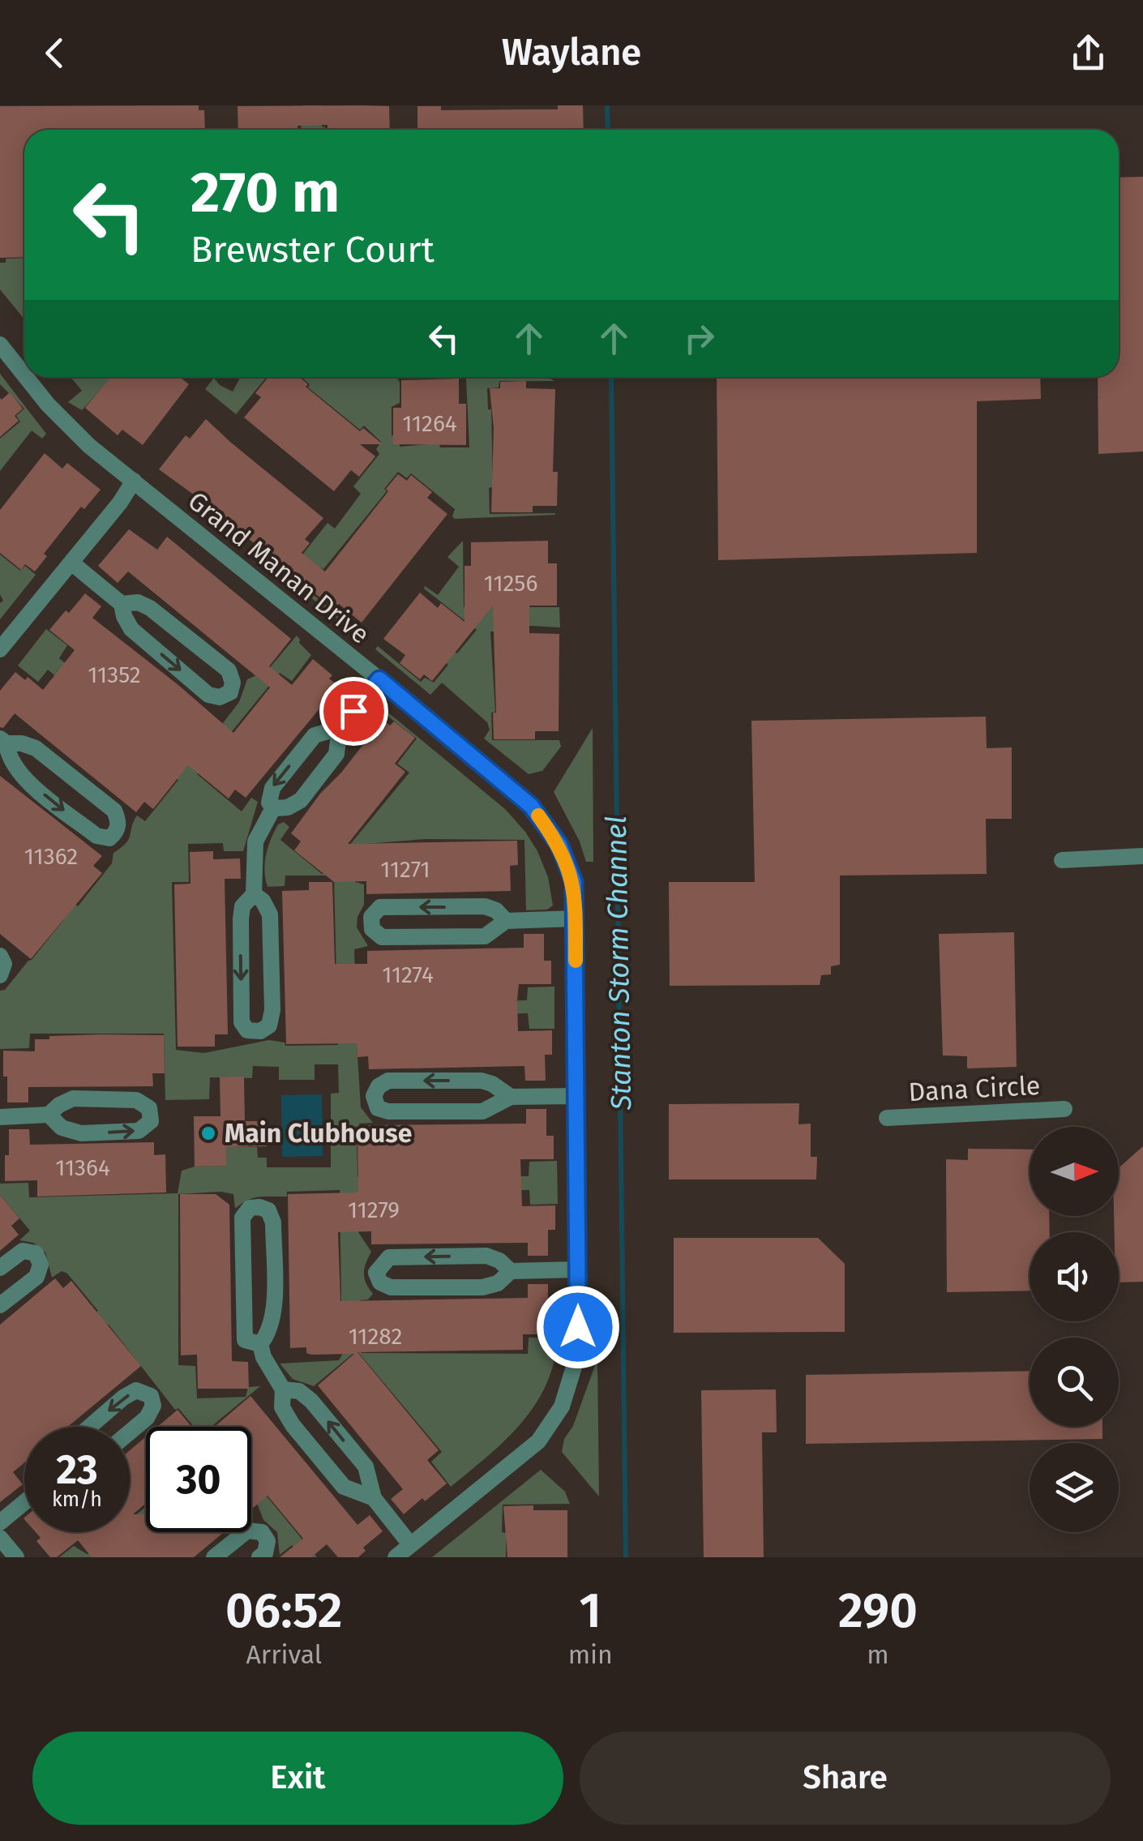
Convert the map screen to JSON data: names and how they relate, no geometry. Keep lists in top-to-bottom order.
{
  "streets": {
    "street": ["Grand Manan Drive", "Dana Circle"]
  },
  "water": ["Stanton Storm Channel"],
  "places": ["Main Clubhouse"],
  "house_numbers": [
    "11264",
    "11256",
    "11352",
    "11362",
    "11271",
    "11274",
    "11364",
    "11279",
    "11282"
  ],
  "north": "right",
  "page": {
    "header": "Waylane",
    "turn": ["270 m", "Brewster Court"],
    "speed": "23 km/h",
    "limit": "30",
    "eta": [
      "06:52",
      "Arrival",
      "1",
      "min",
      "290",
      "m"
    ],
    "buttons": ["Exit", "Share"]
  }
}
